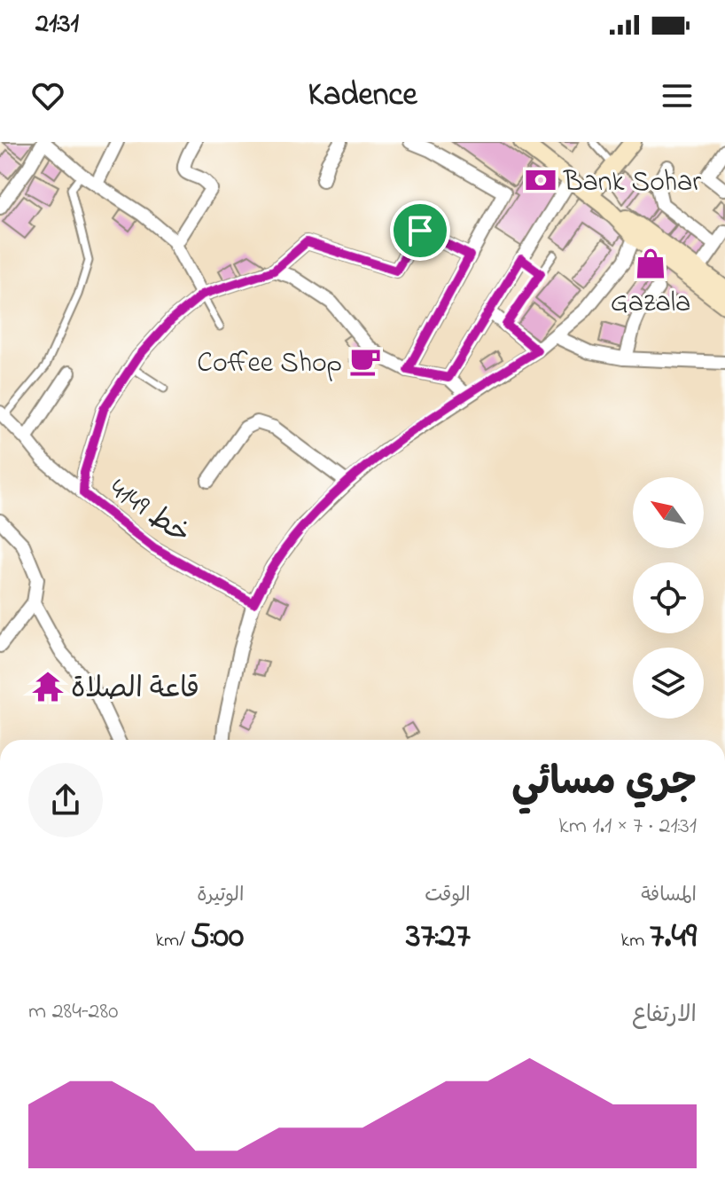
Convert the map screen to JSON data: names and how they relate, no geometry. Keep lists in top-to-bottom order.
{
  "streets": {
    "street": ["4149 خط"]
  },
  "places": {
    "bank": ["Bank Sohar"],
    "shop": ["Gazala"],
    "cafe": ["Coffee Shop"],
    "temple": ["قاعة الصلاة"]
  },
  "north": "top left",
  "page": {
    "status": "21:31",
    "header": "Kadence",
    "heading": ["جري مسائي", "21:31 · 7 × 1.1 km"],
    "stats": [
      ["المسافة", "7.49 km"],
      ["الوقت", "37:27"],
      ["الوتيرة", "5:00 /km"]
    ],
    "chart": ["الارتفاع", "280–284 m"]
  }
}
